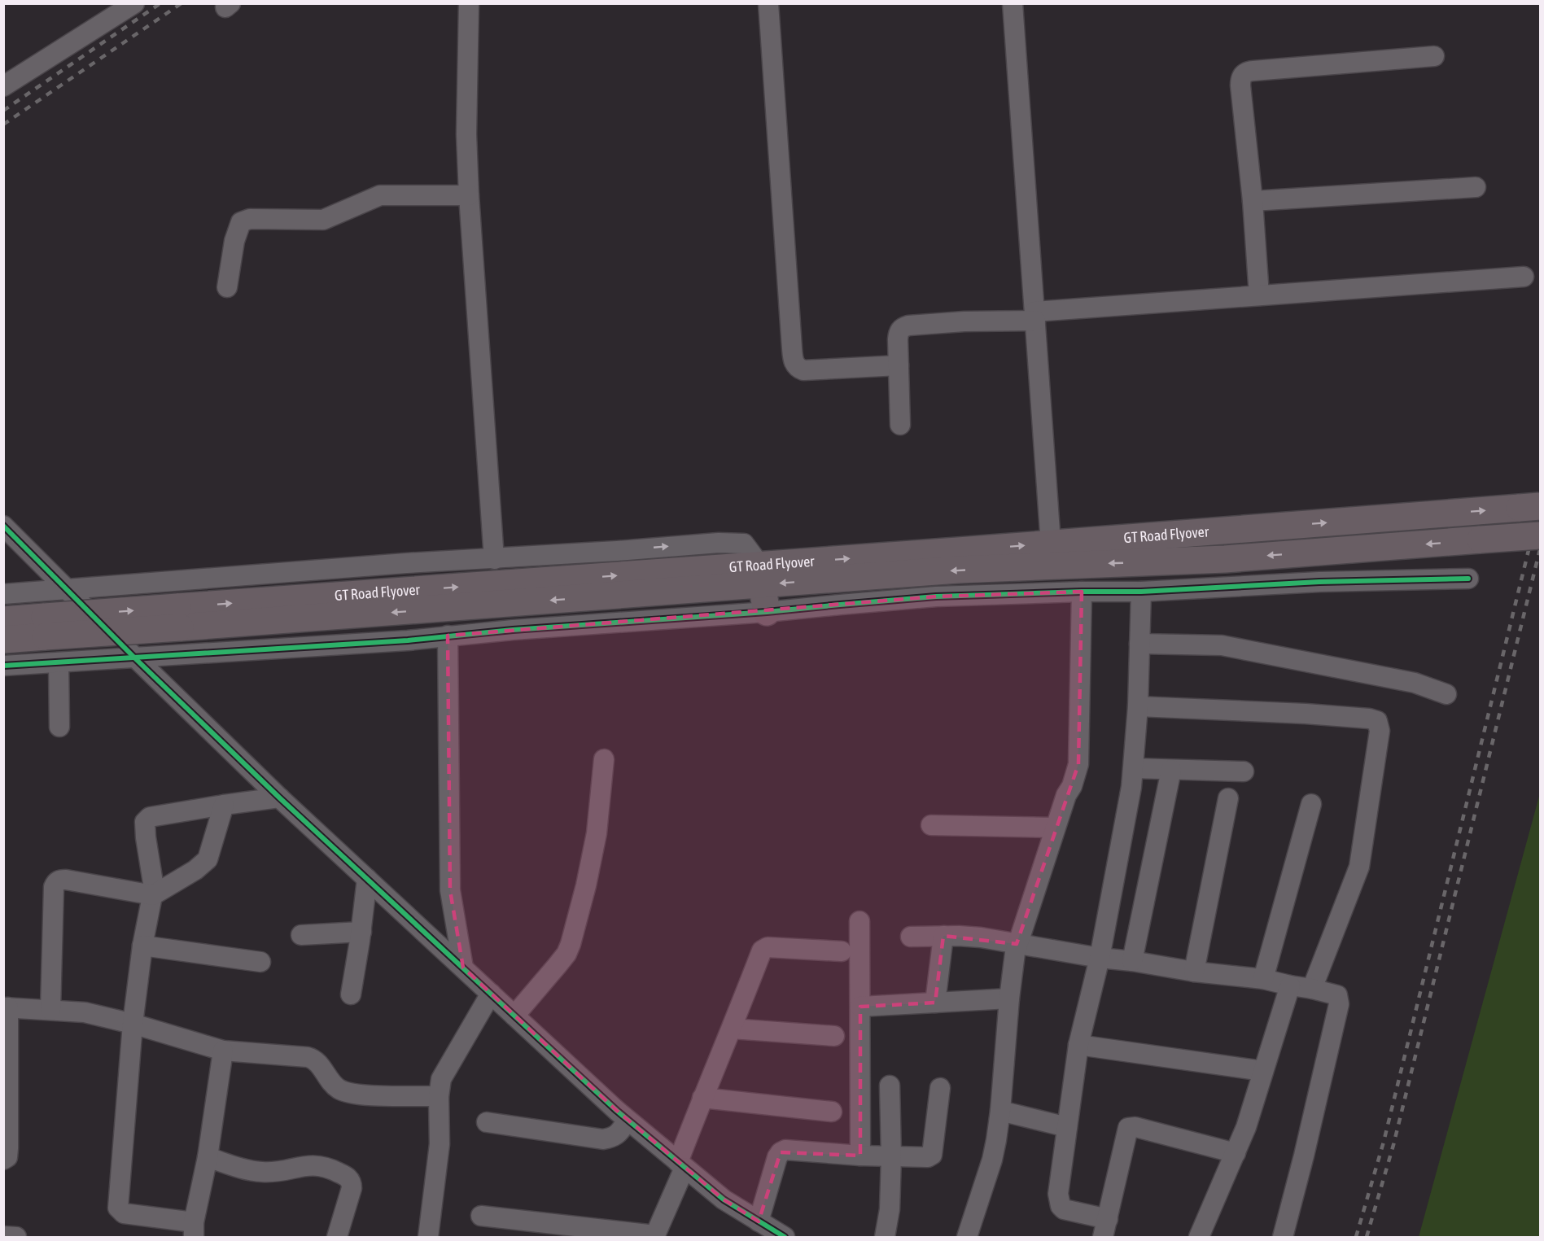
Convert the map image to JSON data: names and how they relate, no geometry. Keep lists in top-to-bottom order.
{
  "streets": {
    "highway": ["GT Road Flyover"]
  }
}
